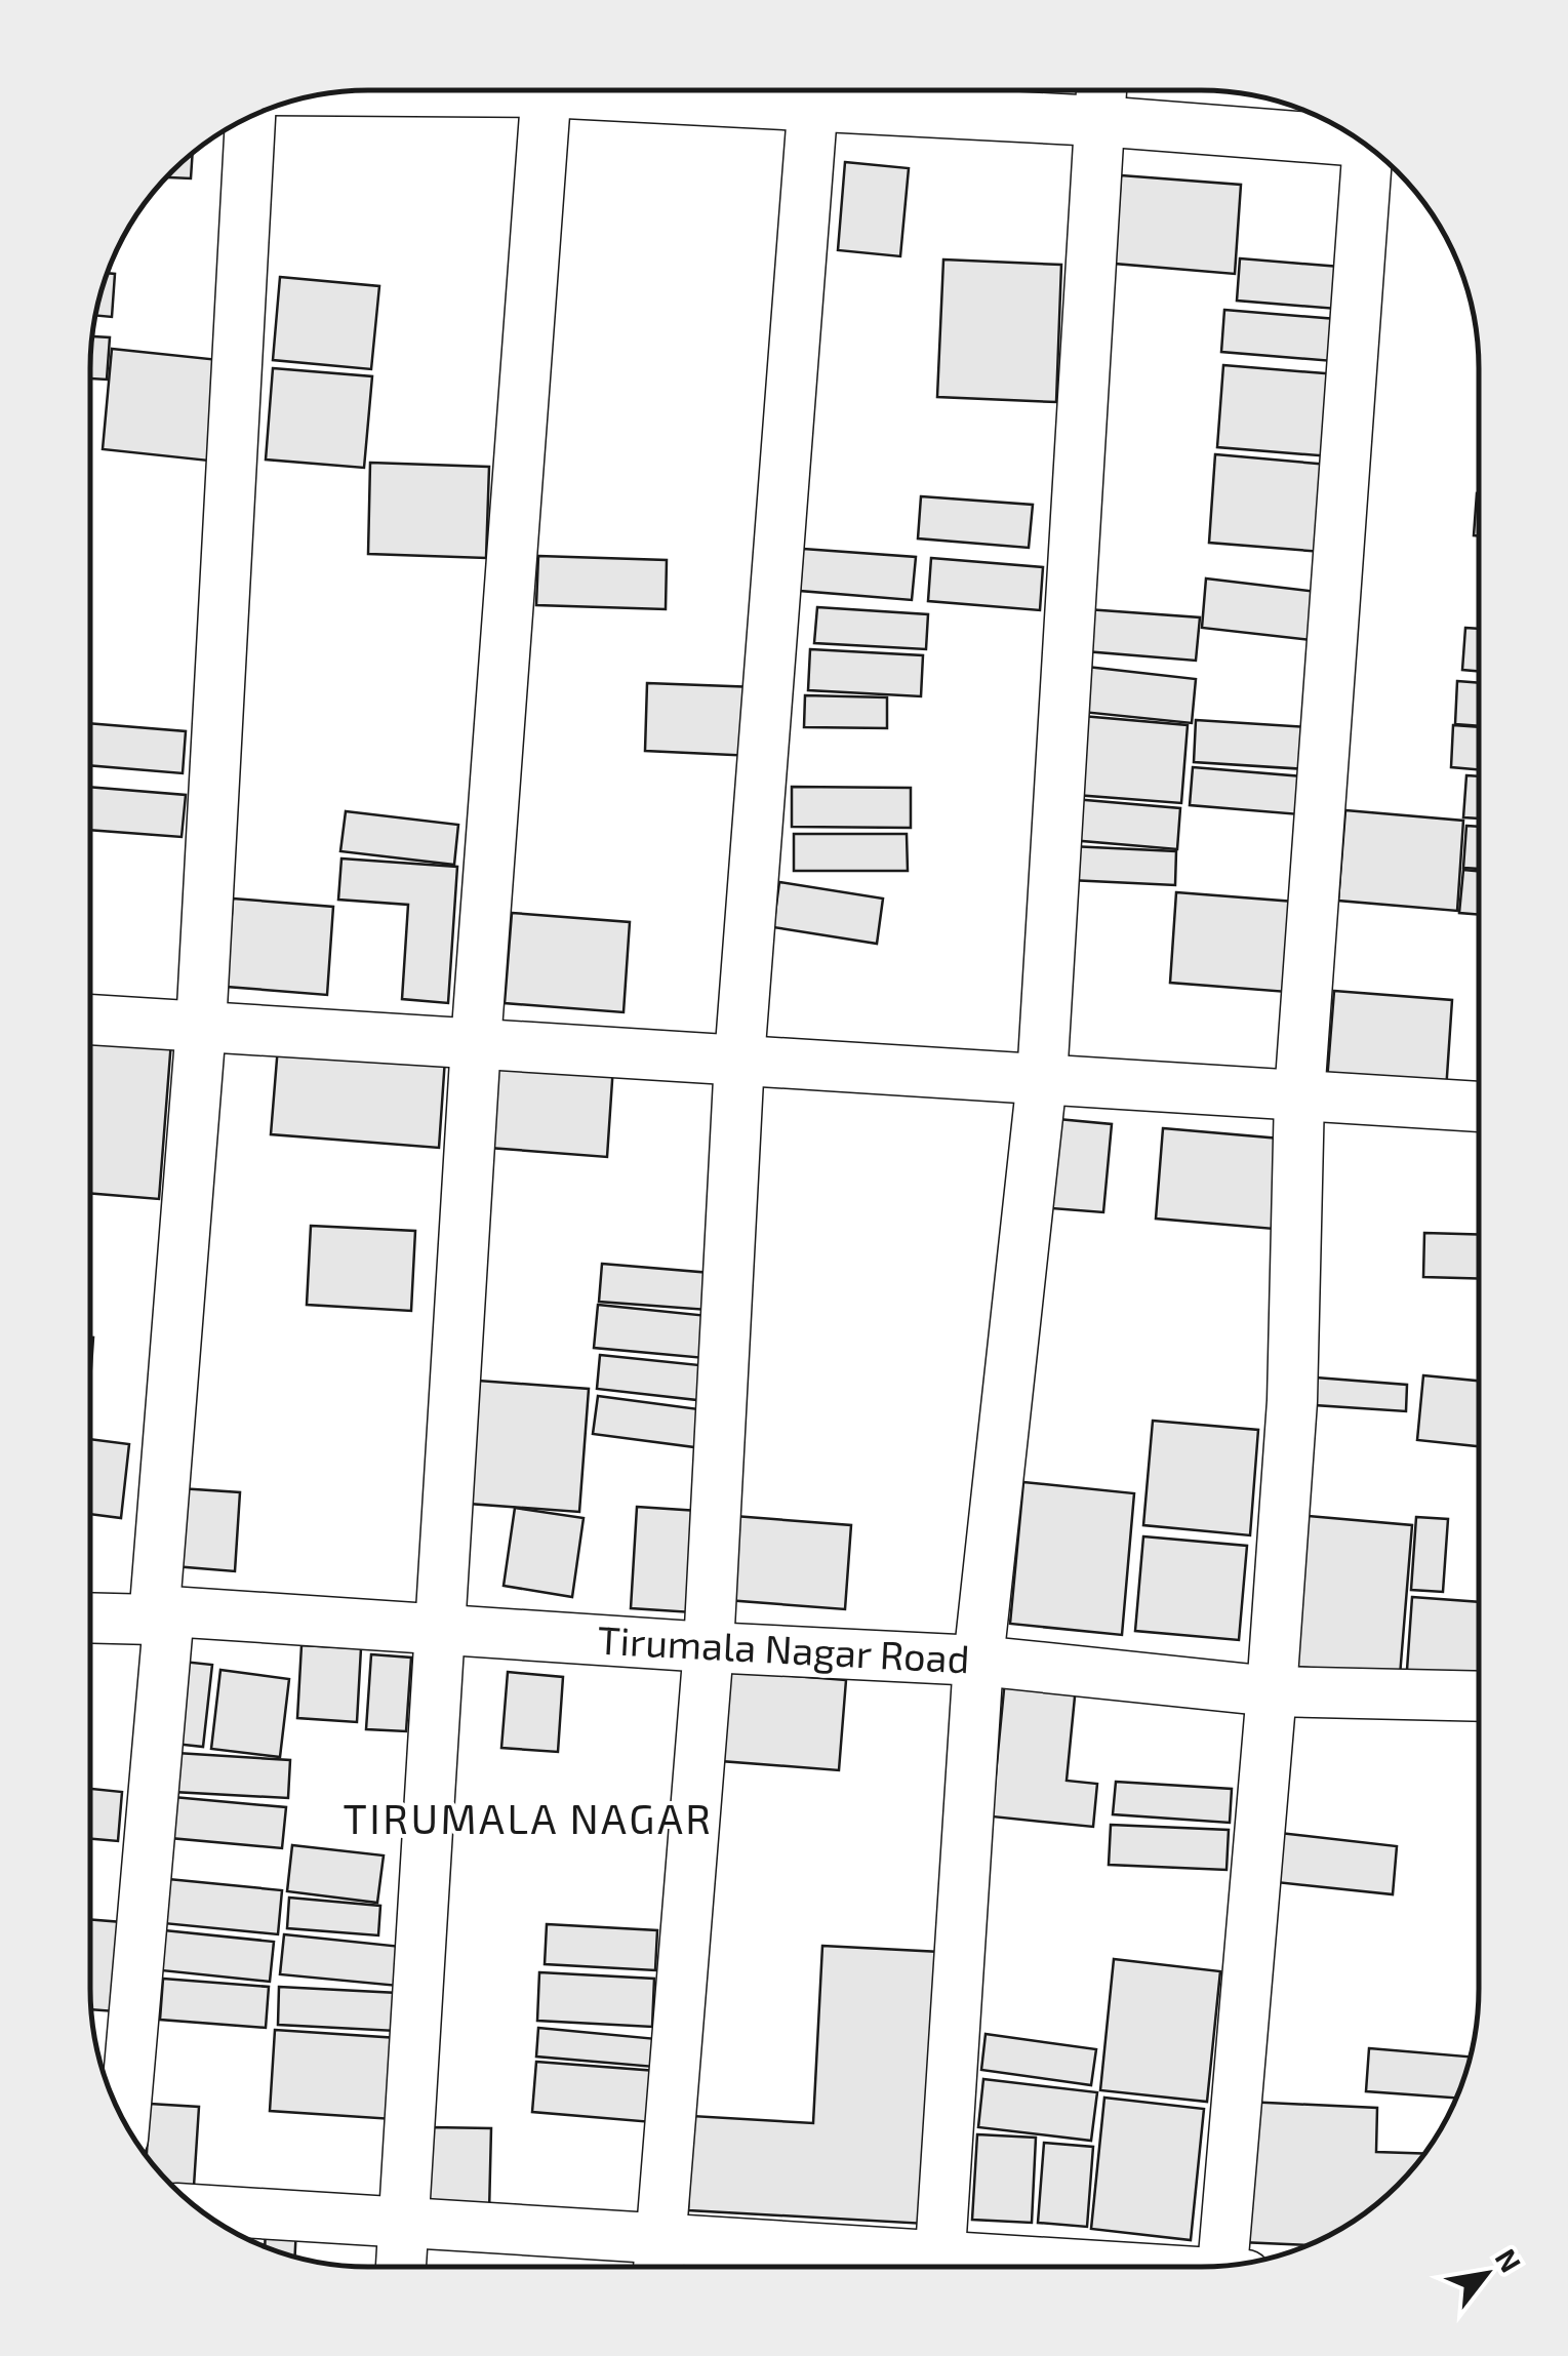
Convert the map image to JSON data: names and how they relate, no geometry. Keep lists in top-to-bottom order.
{
  "streets": {
    "street": ["Tirumala Nagar Road"]
  },
  "districts": ["TIRUMALA NAGAR"],
  "north": "top right"
}
